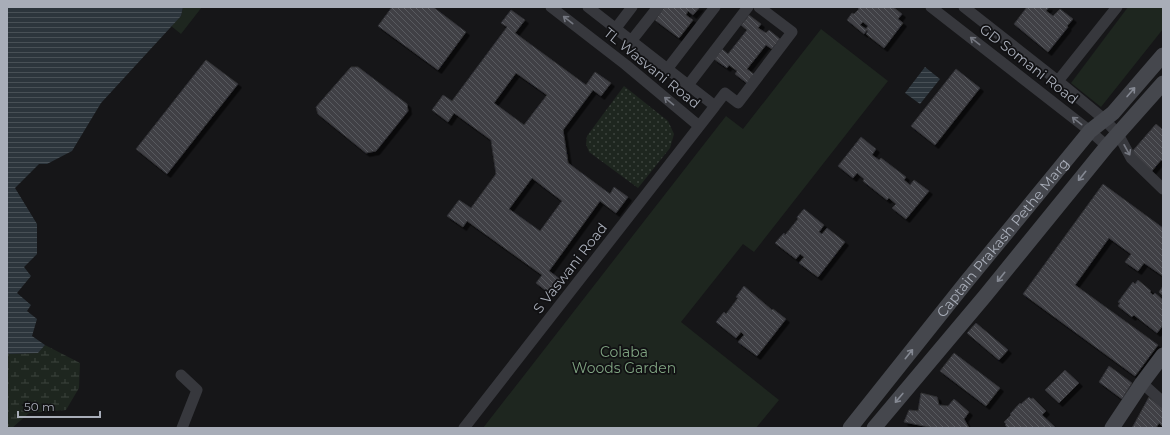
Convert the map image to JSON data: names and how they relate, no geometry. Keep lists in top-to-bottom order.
{
  "streets": {
    "main road": ["Captain Prakash Pethe Marg"],
    "street": ["GD Somani Road", "TL Wasvani Road", "S Vaswani Road"]
  },
  "crossings": [
    ["GD Somani Road", "Captain Prakash Pethe Marg"],
    ["TL Wasvani Road", "S Vaswani Road"]
  ],
  "parks": ["Colaba Woods Garden"],
  "scale_bar": "50 m"
}
